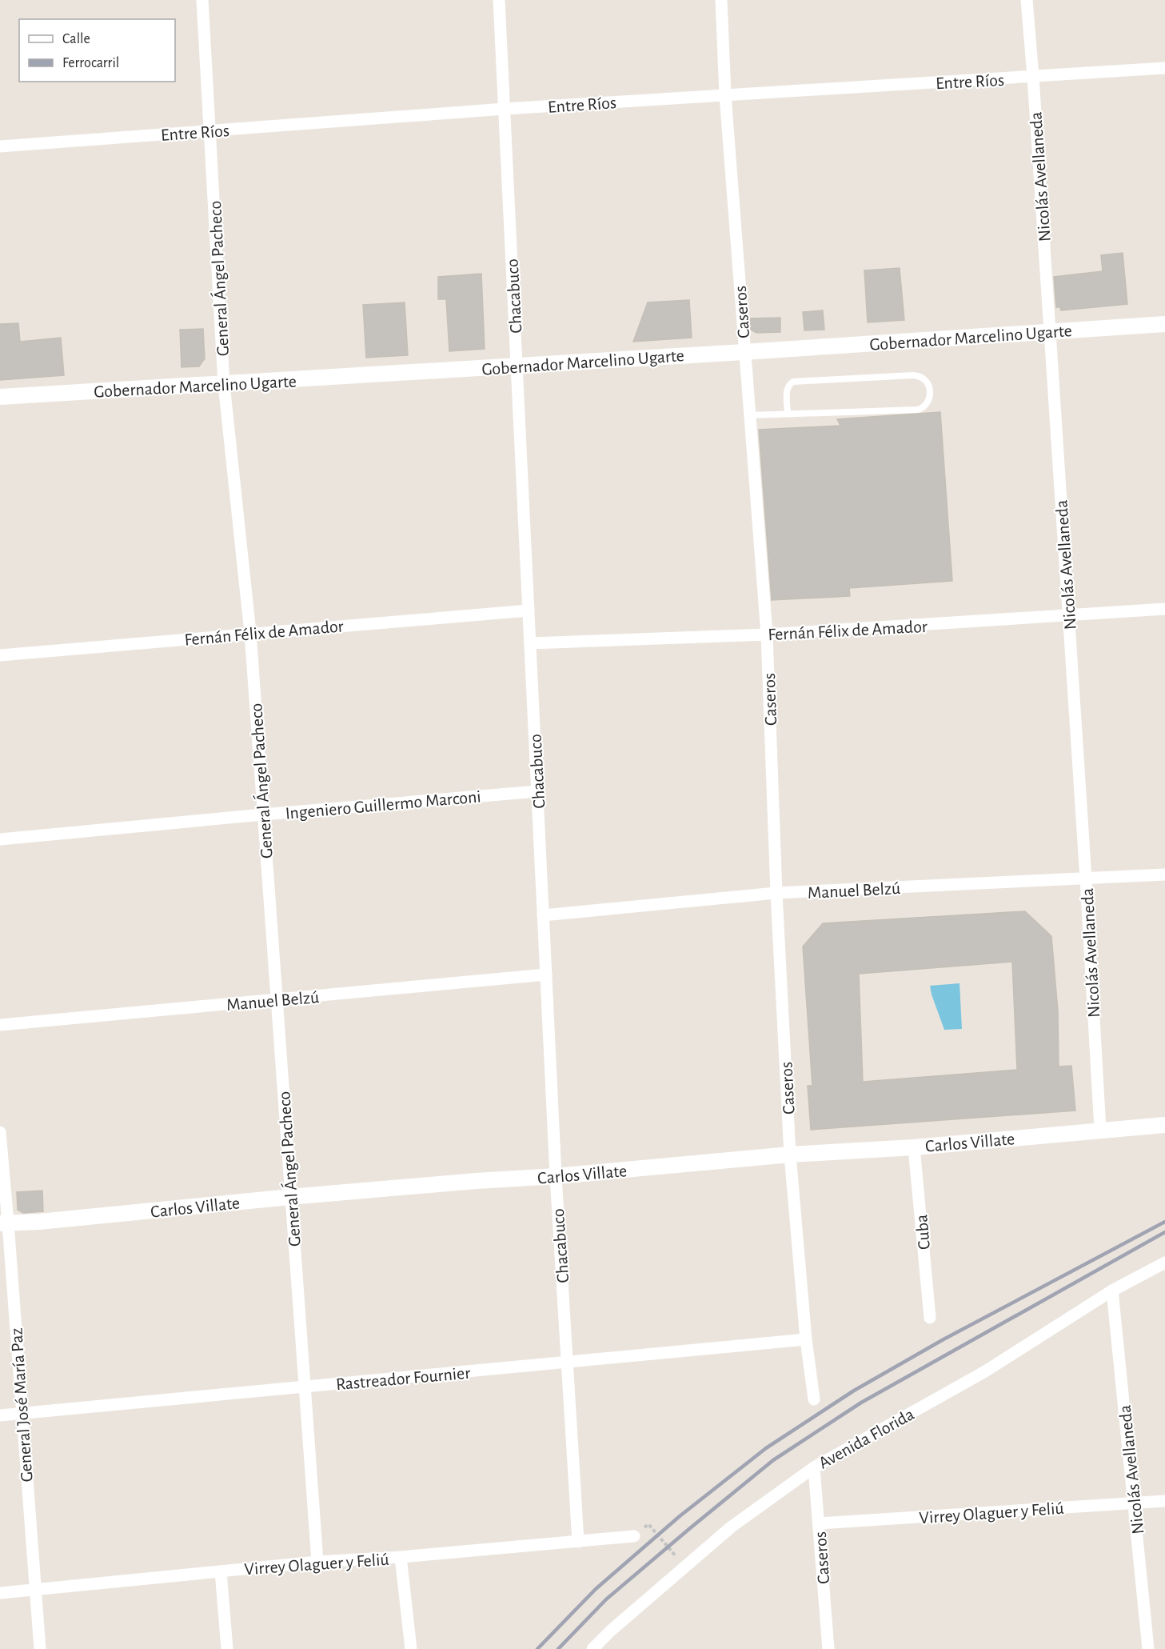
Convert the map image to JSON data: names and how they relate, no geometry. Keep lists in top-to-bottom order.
{
  "streets": {
    "street": [
      "Entre Ríos",
      "Nicolás Avellaneda",
      "General Ángel Pacheco",
      "Chacabuco",
      "Caseros",
      "Gobernador Marcelino Ugarte",
      "Fernán Félix de Amador",
      "Ingeniero Guillermo Marconi",
      "Manuel Belzú",
      "Carlos Villate",
      "Cuba",
      "Rastreador Fournier",
      "General José María Paz",
      "Avenida Florida",
      "Virrey Olaguer y Feliú"
    ]
  },
  "crossings": [
    ["Entre Ríos", "Nicolás Avellaneda"],
    ["Entre Ríos", "General Ángel Pacheco"],
    ["Entre Ríos", "Chacabuco"],
    ["Entre Ríos", "Caseros"],
    ["Nicolás Avellaneda", "Gobernador Marcelino Ugarte"],
    ["Nicolás Avellaneda", "Fernán Félix de Amador"],
    ["Nicolás Avellaneda", "Manuel Belzú"],
    ["Nicolás Avellaneda", "Carlos Villate"],
    ["Nicolás Avellaneda", "Avenida Florida"],
    ["Nicolás Avellaneda", "Virrey Olaguer y Feliú"],
    ["General Ángel Pacheco", "Gobernador Marcelino Ugarte"],
    ["General Ángel Pacheco", "Fernán Félix de Amador"],
    ["General Ángel Pacheco", "Ingeniero Guillermo Marconi"],
    ["General Ángel Pacheco", "Manuel Belzú"],
    ["General Ángel Pacheco", "Carlos Villate"],
    ["General Ángel Pacheco", "Rastreador Fournier"],
    ["General Ángel Pacheco", "Virrey Olaguer y Feliú"],
    ["Chacabuco", "Gobernador Marcelino Ugarte"],
    ["Chacabuco", "Fernán Félix de Amador"],
    ["Chacabuco", "Ingeniero Guillermo Marconi"],
    ["Chacabuco", "Manuel Belzú"],
    ["Chacabuco", "Carlos Villate"],
    ["Chacabuco", "Rastreador Fournier"],
    ["Chacabuco", "Virrey Olaguer y Feliú"],
    ["Caseros", "Gobernador Marcelino Ugarte"],
    ["Caseros", "Fernán Félix de Amador"],
    ["Caseros", "Manuel Belzú"],
    ["Caseros", "Carlos Villate"],
    ["Caseros", "Rastreador Fournier"],
    ["Caseros", "Avenida Florida"],
    ["Caseros", "Virrey Olaguer y Feliú"],
    ["Carlos Villate", "Cuba"],
    ["Carlos Villate", "General José María Paz"],
    ["Rastreador Fournier", "General José María Paz"],
    ["General José María Paz", "Virrey Olaguer y Feliú"]
  ],
  "legend": ["Calle", "Ferrocarril"]
}
